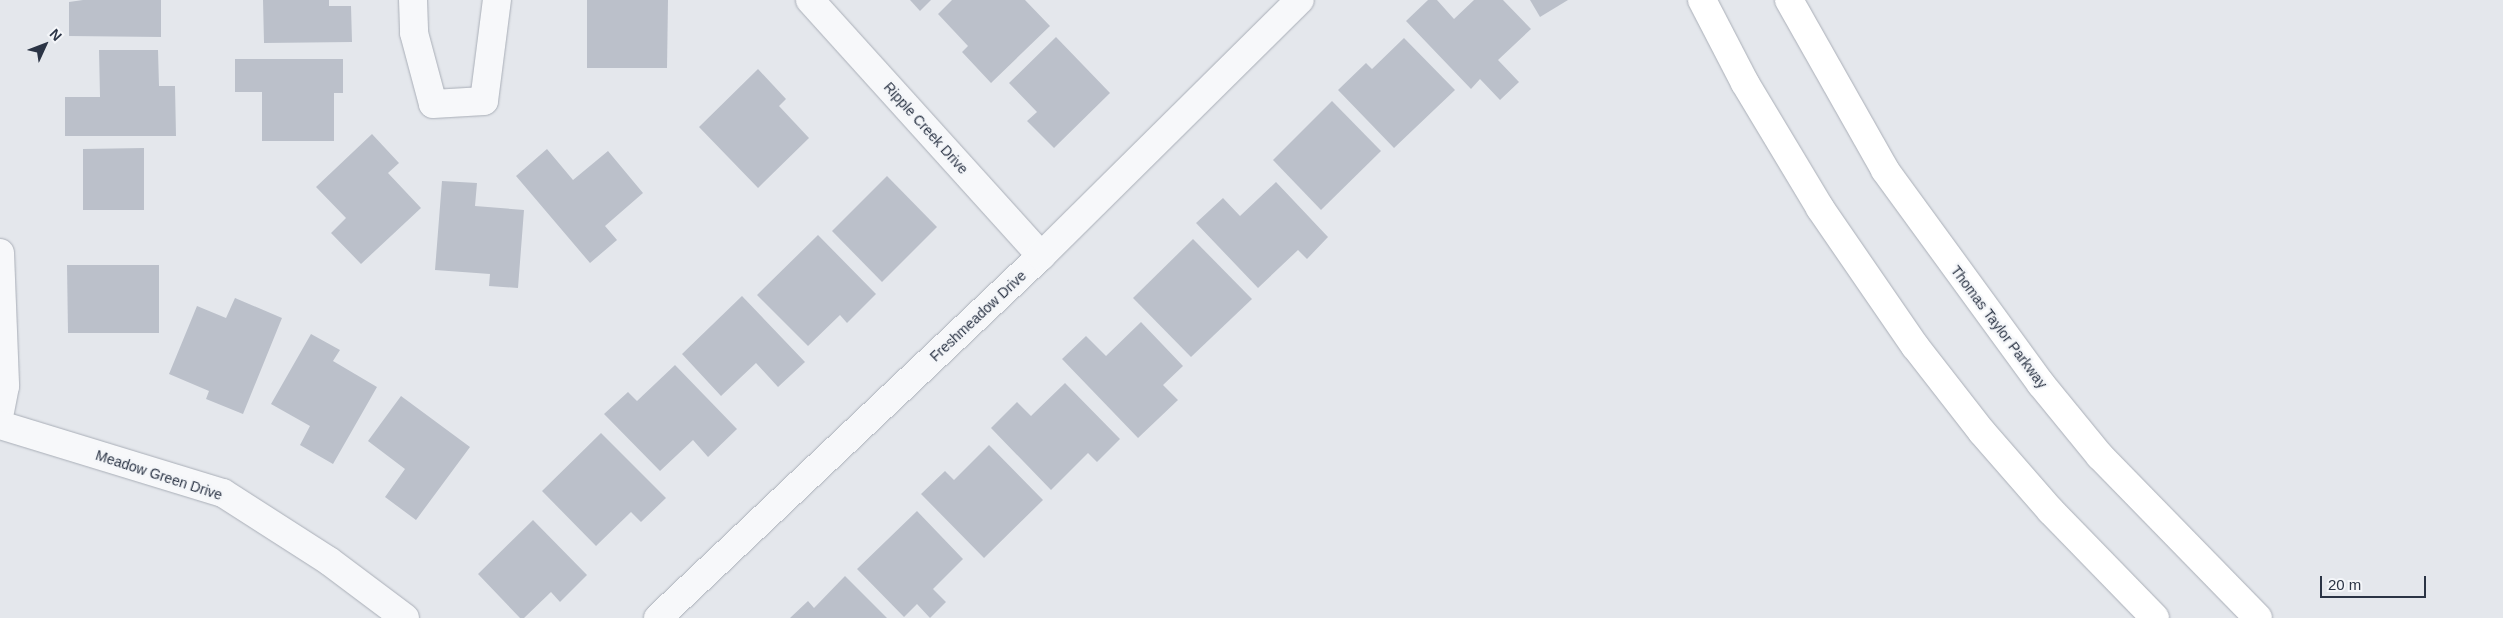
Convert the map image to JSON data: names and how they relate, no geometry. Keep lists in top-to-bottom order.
{
  "streets": {
    "street": [
      "Ripple Creek Drive",
      "Freshmeadow Drive",
      "Thomas Taylor Parkway",
      "Meadow Green Drive"
    ]
  },
  "crossings": [
    ["Ripple Creek Drive", "Freshmeadow Drive"]
  ],
  "scale_bar": "20 m",
  "north": "top right"
}
